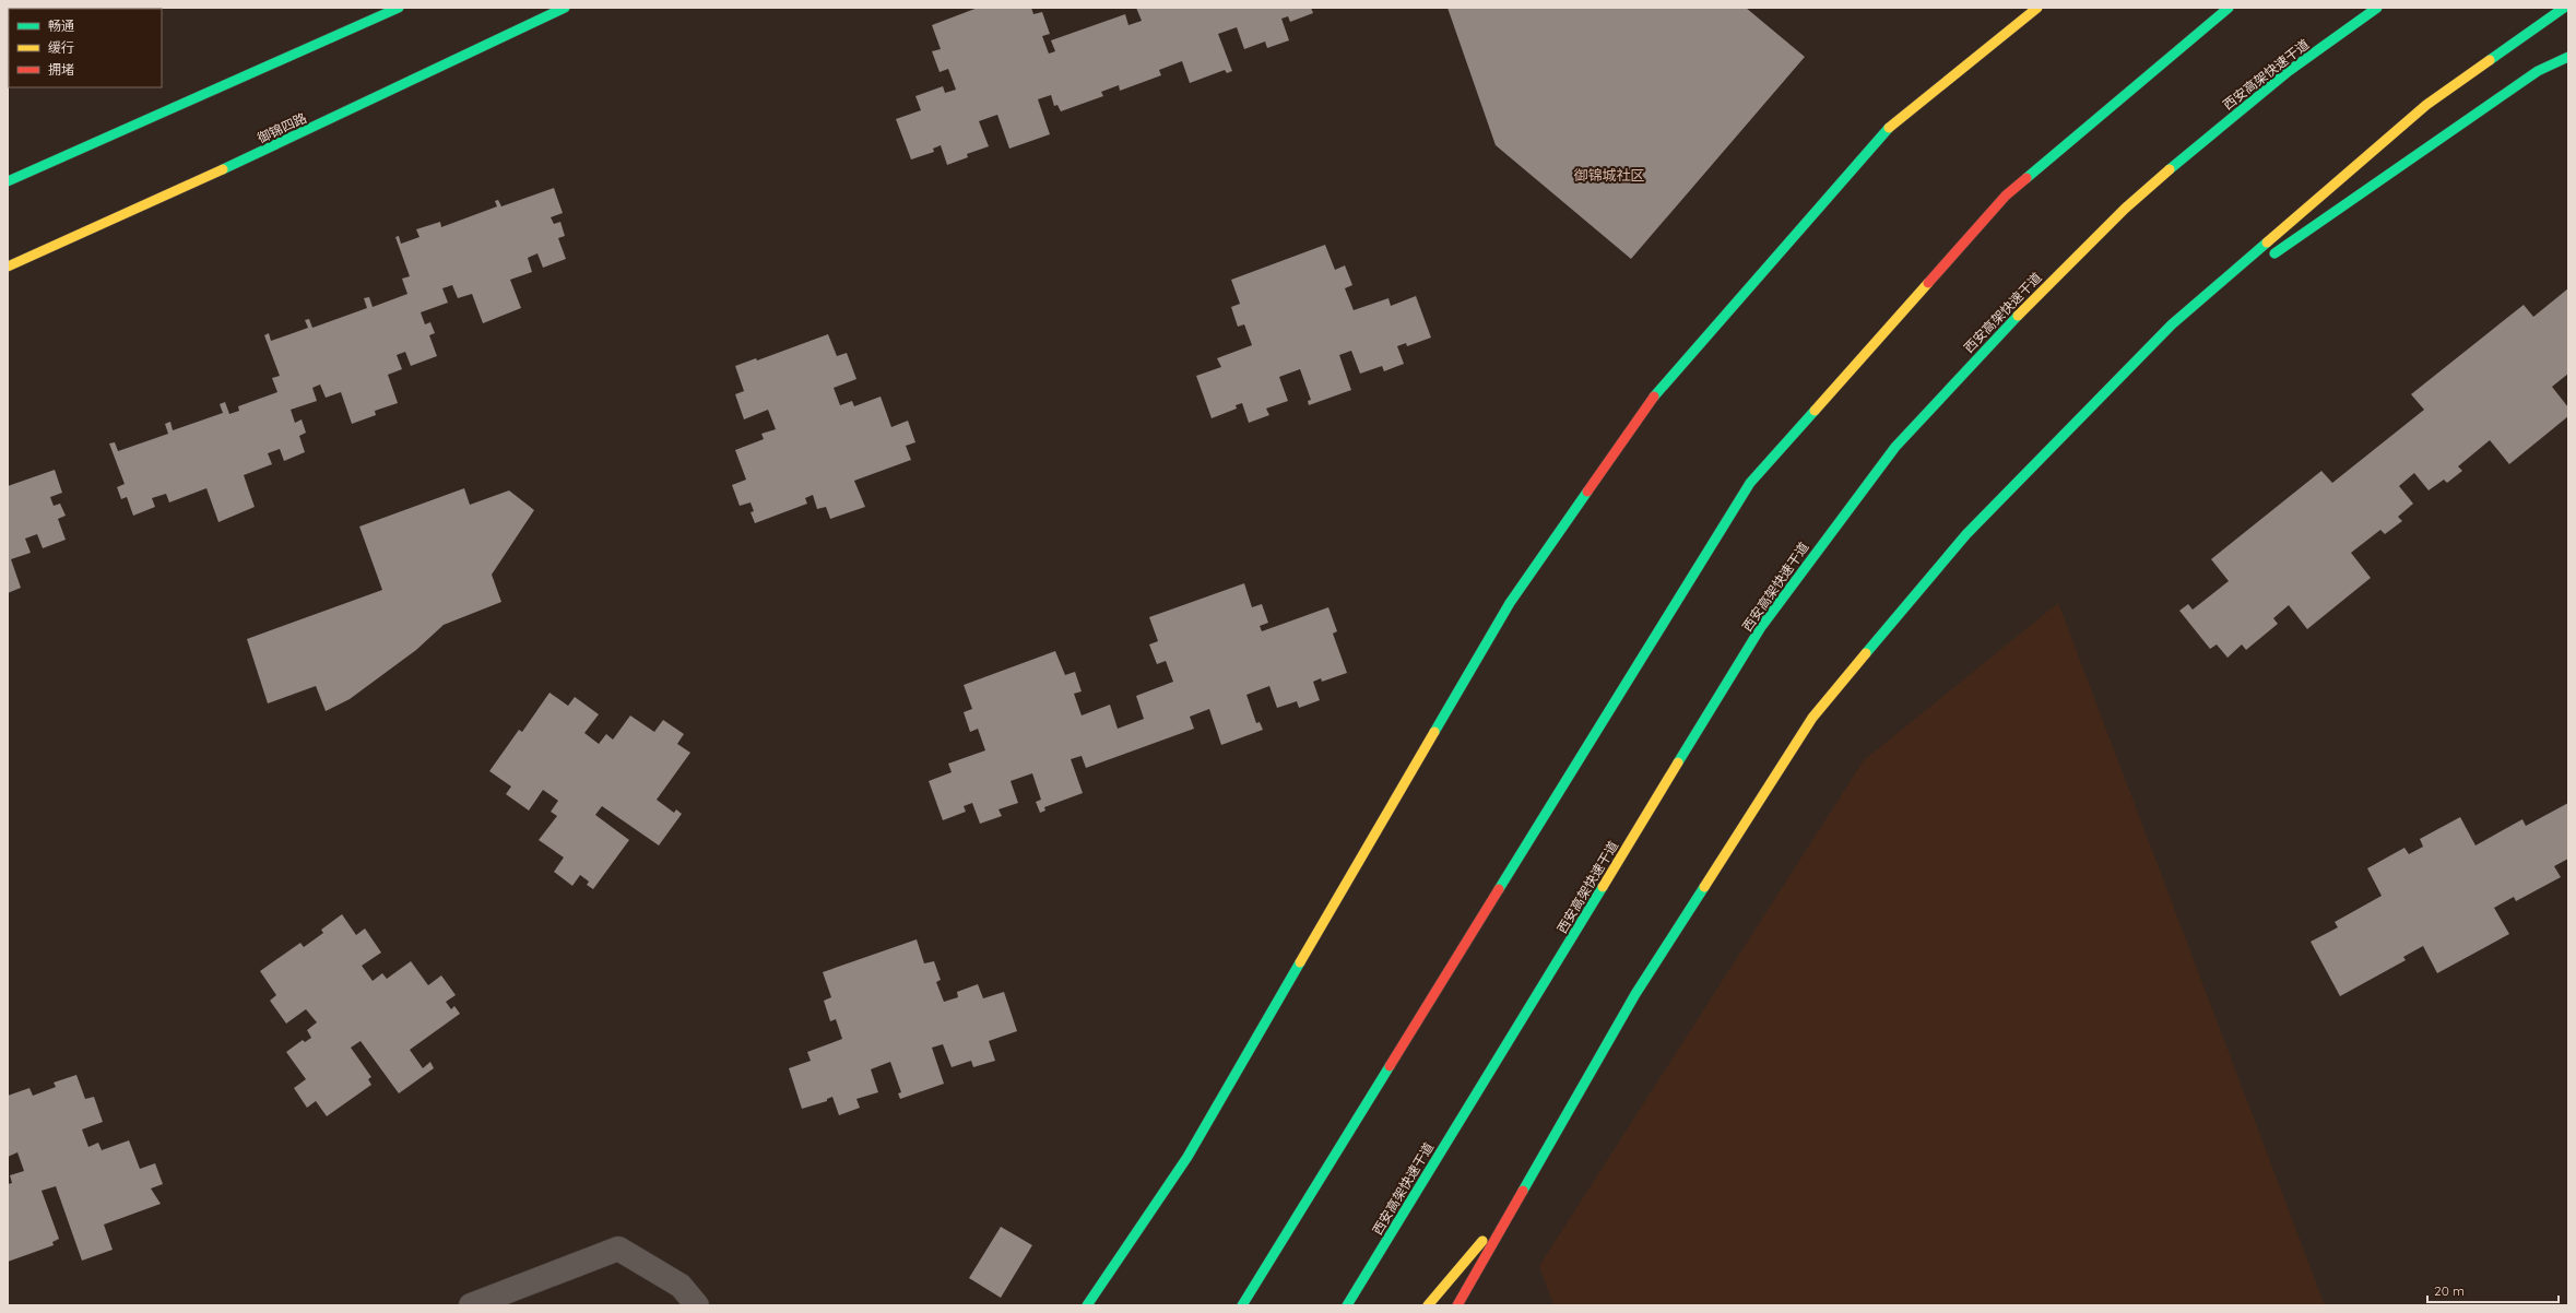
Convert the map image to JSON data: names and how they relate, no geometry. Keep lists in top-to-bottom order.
{
  "streets": {
    "main road": ["西安高架快速干道", "御锦四路"]
  },
  "districts": ["御锦城社区"],
  "legend": ["畅通", "缓行", "拥堵"],
  "scale_bar": "20 m"
}
